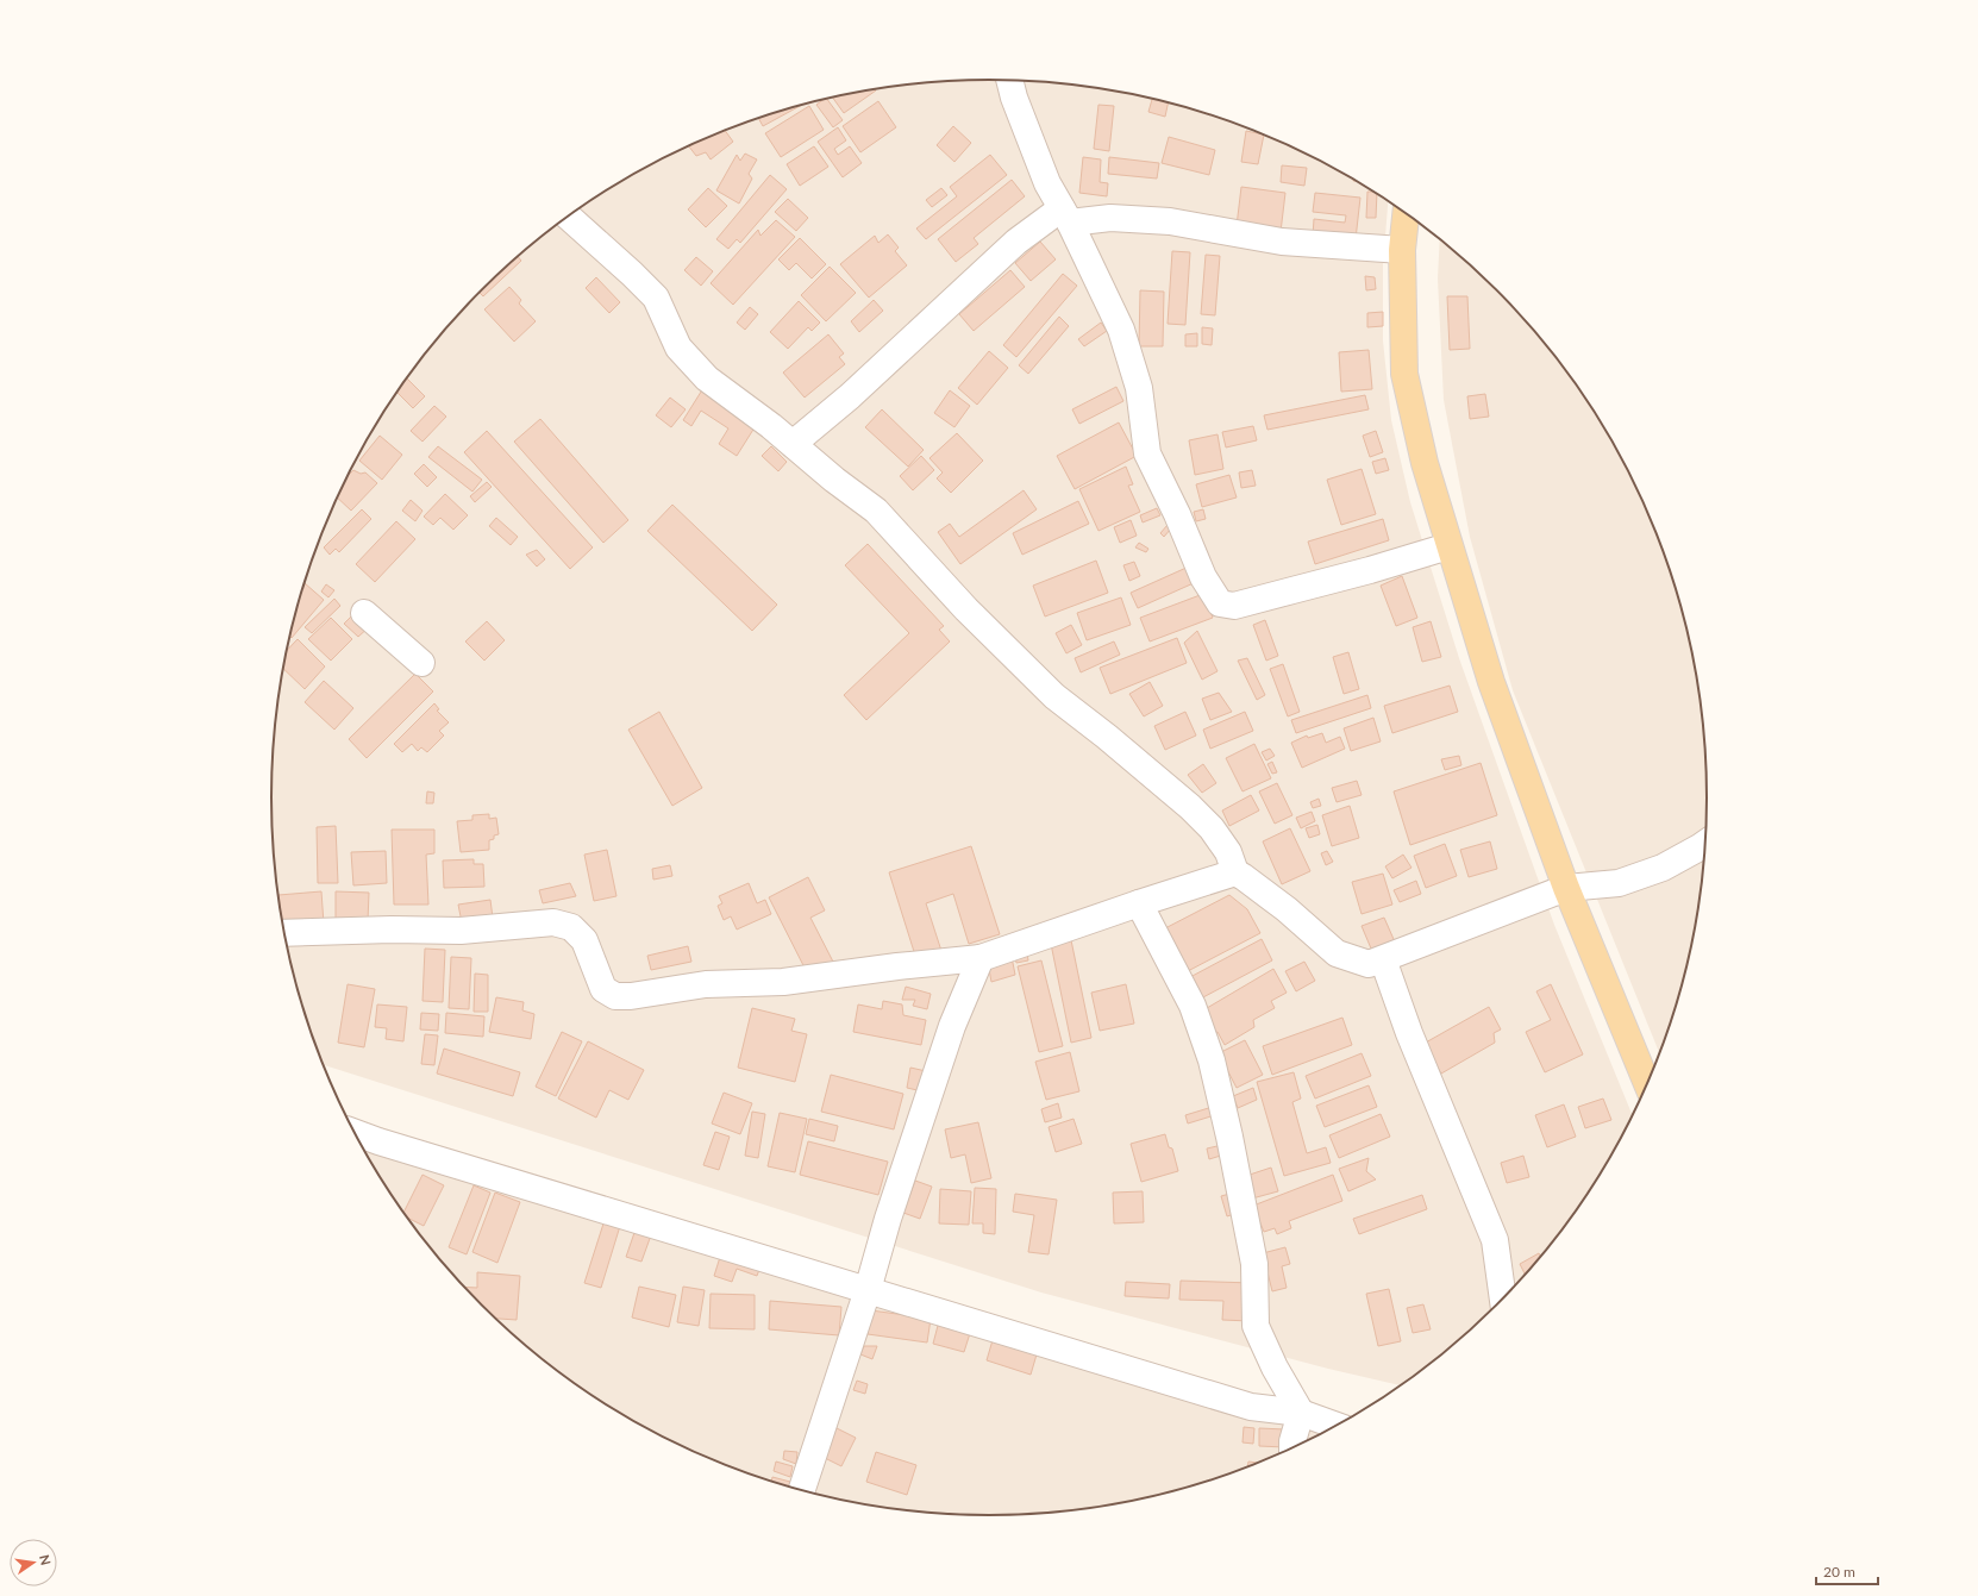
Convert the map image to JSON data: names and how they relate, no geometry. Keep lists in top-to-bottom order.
{
  "scale_bar": "20 m",
  "north": "right"
}
